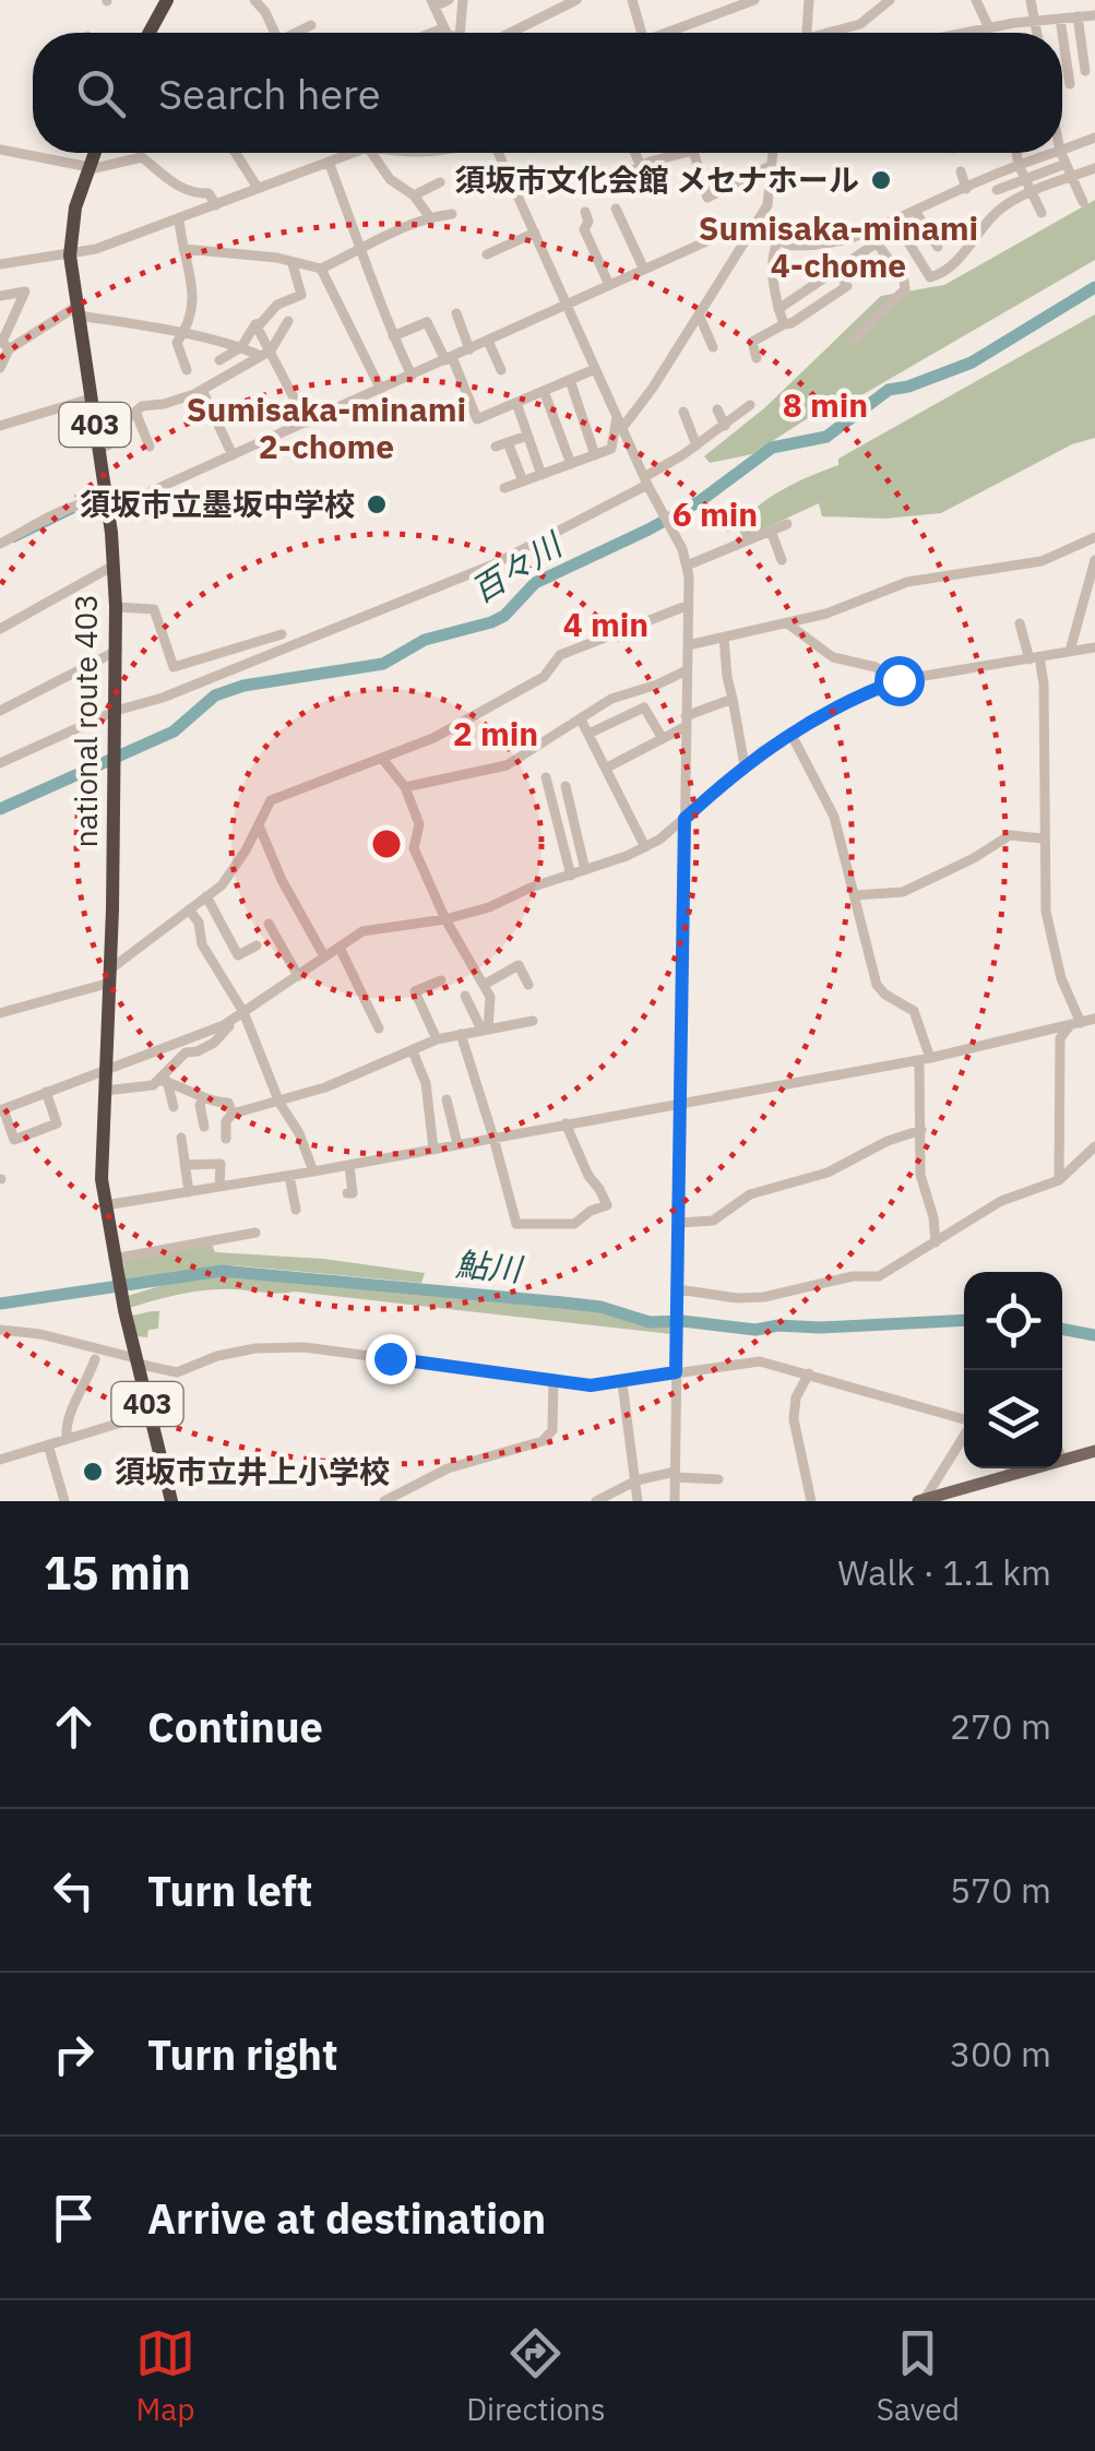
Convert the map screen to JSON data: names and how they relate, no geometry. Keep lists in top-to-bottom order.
{
  "streets": {
    "highway": ["403", "national route 403"]
  },
  "crossings": [
    ["403", "national route 403"]
  ],
  "districts": ["Sumisaka-minami 4-chome", "Sumisaka-minami 2-chome"],
  "water": ["百々川", "鮎川"],
  "places": ["須坂市文化会館 メセナホール", "須坂市立墨坂中学校", "須坂市立井上小学校"],
  "page": {
    "search": "Search here",
    "heading": ["15 min", "Walk · 1.1 km"],
    "list": [
      ["Continue", "270 m"],
      ["Turn left", "570 m"],
      ["Turn right", "300 m"],
      "Arrive at destination"
    ],
    "nav": ["Map", "Directions", "Saved"]
  },
  "rings": [
    "8 min",
    "6 min",
    "4 min",
    "2 min"
  ]
}
